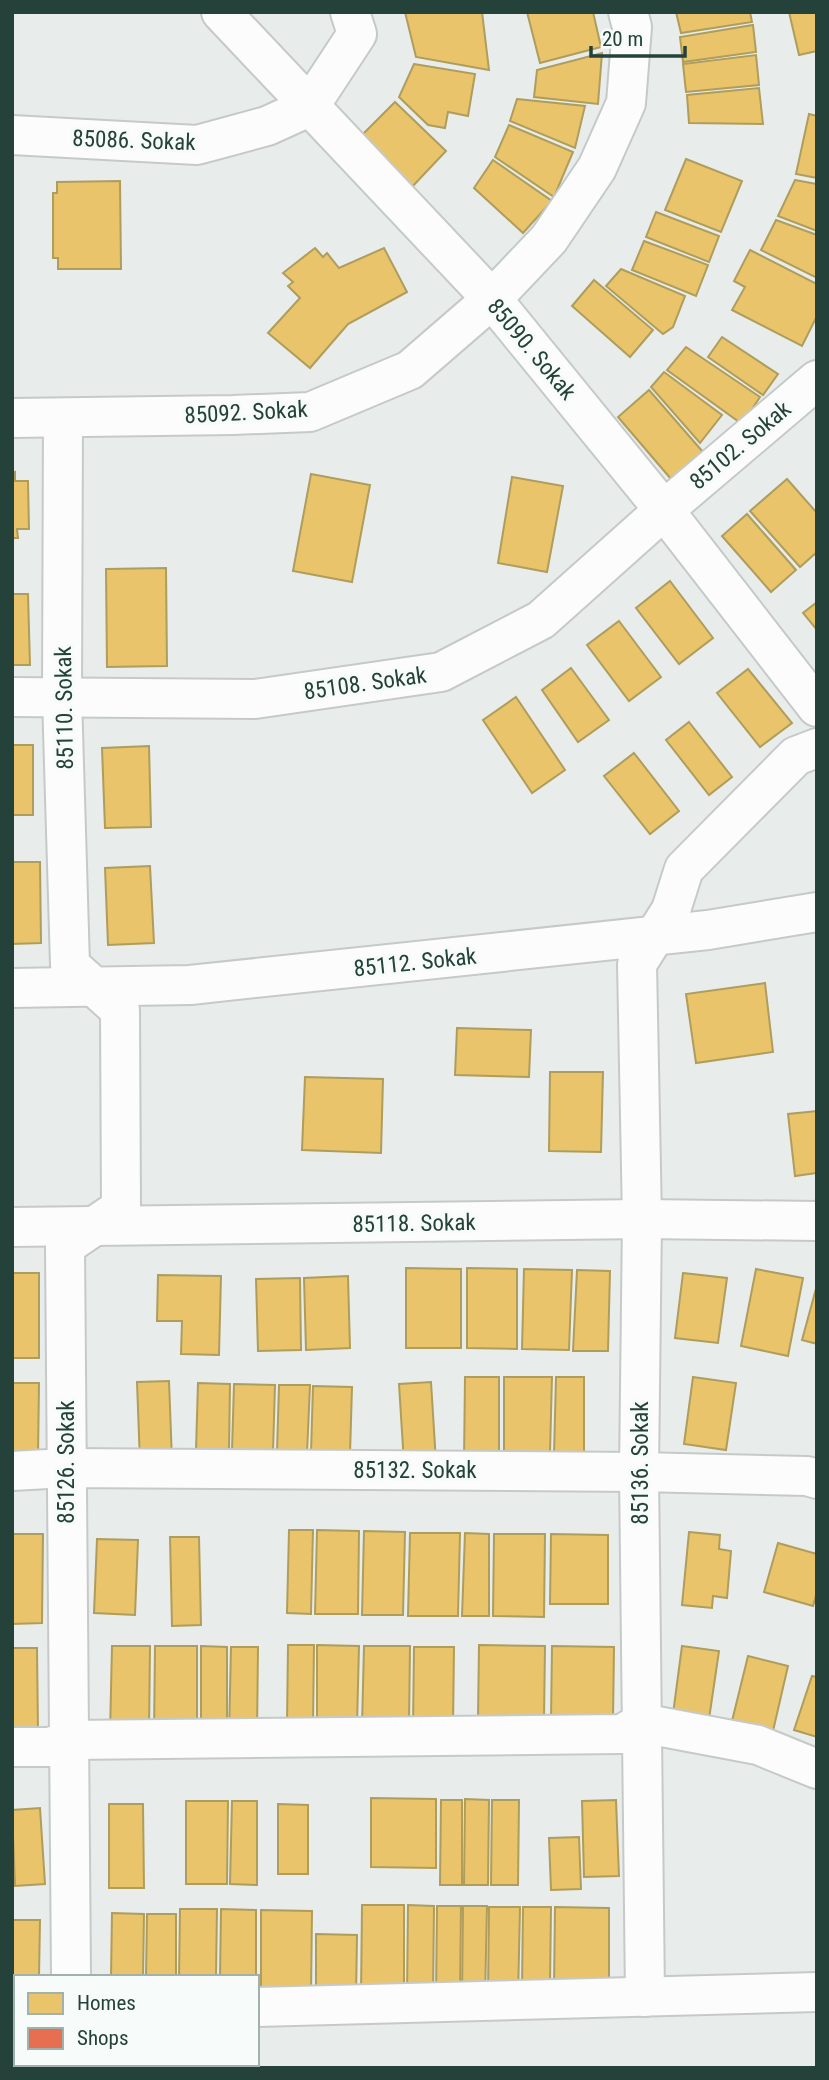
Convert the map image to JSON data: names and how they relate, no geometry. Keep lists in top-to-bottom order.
{
  "streets": {
    "street": [
      "85086. Sokak",
      "85090. Sokak",
      "85092. Sokak",
      "85102. Sokak",
      "85108. Sokak",
      "85110. Sokak",
      "85112. Sokak",
      "85118. Sokak",
      "85126. Sokak",
      "85136. Sokak",
      "85132. Sokak"
    ]
  },
  "crossings": [
    ["85086. Sokak", "85090. Sokak"],
    ["85090. Sokak", "85092. Sokak"],
    ["85090. Sokak", "85102. Sokak"],
    ["85090. Sokak", "85108. Sokak"],
    ["85092. Sokak", "85110. Sokak"],
    ["85102. Sokak", "85108. Sokak"],
    ["85108. Sokak", "85110. Sokak"],
    ["85110. Sokak", "85112. Sokak"],
    ["85110. Sokak", "85126. Sokak"],
    ["85112. Sokak", "85126. Sokak"],
    ["85112. Sokak", "85136. Sokak"],
    ["85118. Sokak", "85126. Sokak"],
    ["85118. Sokak", "85136. Sokak"],
    ["85126. Sokak", "85132. Sokak"],
    ["85136. Sokak", "85132. Sokak"]
  ],
  "legend": ["Homes", "Shops"],
  "scale_bar": "20 m"
}
